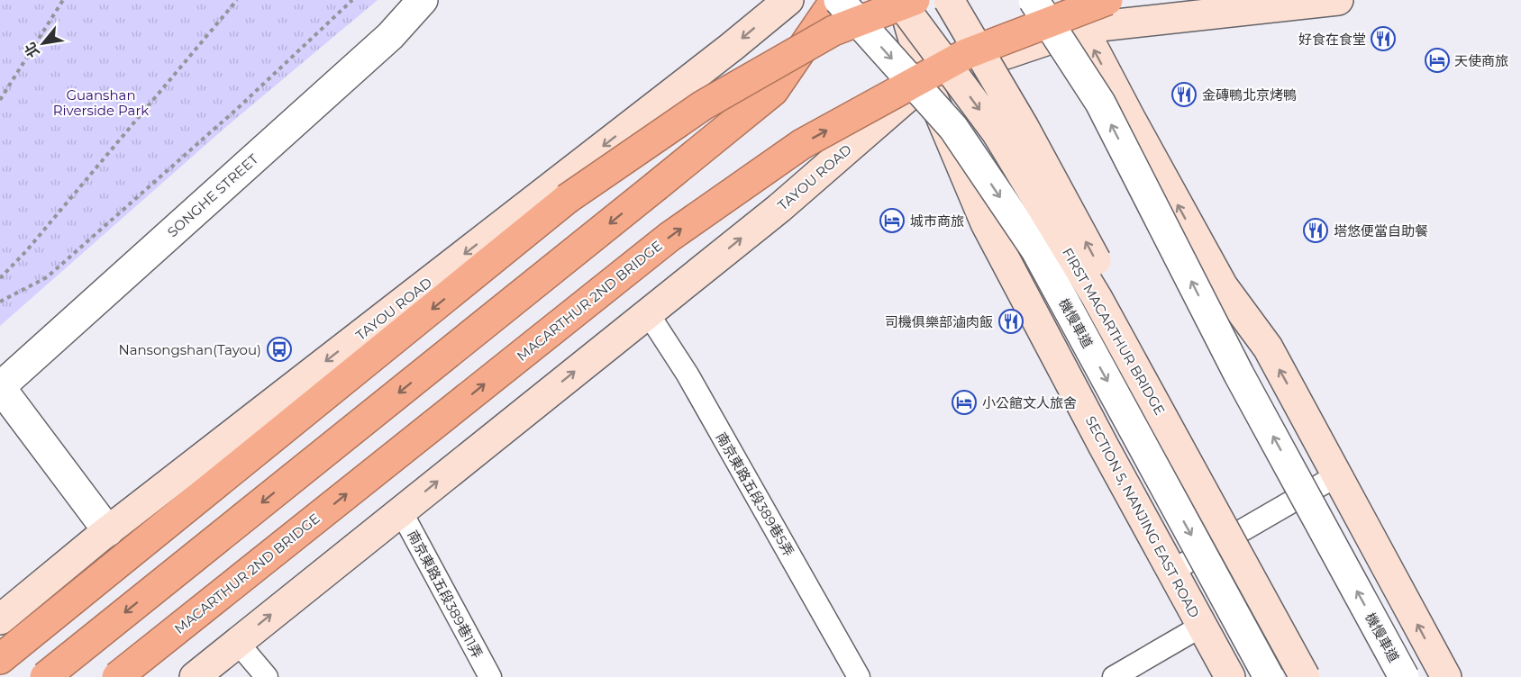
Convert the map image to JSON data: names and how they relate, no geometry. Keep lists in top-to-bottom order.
{
  "streets": {
    "highway": ["MACARTHUR 2ND BRIDGE"],
    "main road": ["TAYOU ROAD", "FIRST MACARTHUR BRIDGE", "SECTION 5, NANJING EAST ROAD"],
    "street": ["SONGHE STREET", "機慢車道"],
    "lane": ["南京東路五段389巷5弄", "南京東路五段389巷11弄"]
  },
  "crossings": [
    ["TAYOU ROAD", "南京東路五段389巷5弄"],
    ["TAYOU ROAD", "SECTION 5, NANJING EAST ROAD"],
    ["TAYOU ROAD", "南京東路五段389巷11弄"],
    ["FIRST MACARTHUR BRIDGE", "SECTION 5, NANJING EAST ROAD"]
  ],
  "parks": ["Guanshan Riverside Park"],
  "places": {
    "restaurant": [
      "好食在食堂",
      "金磚鴨北京烤鴨",
      "塔悠便當自助餐",
      "司機俱樂部滷肉飯"
    ],
    "hotel": ["天使商旅", "城市商旅", "小公館文人旅舍"],
    "bus stop": ["Nansongshan(Tayou)"]
  },
  "north": "bottom left"
}
